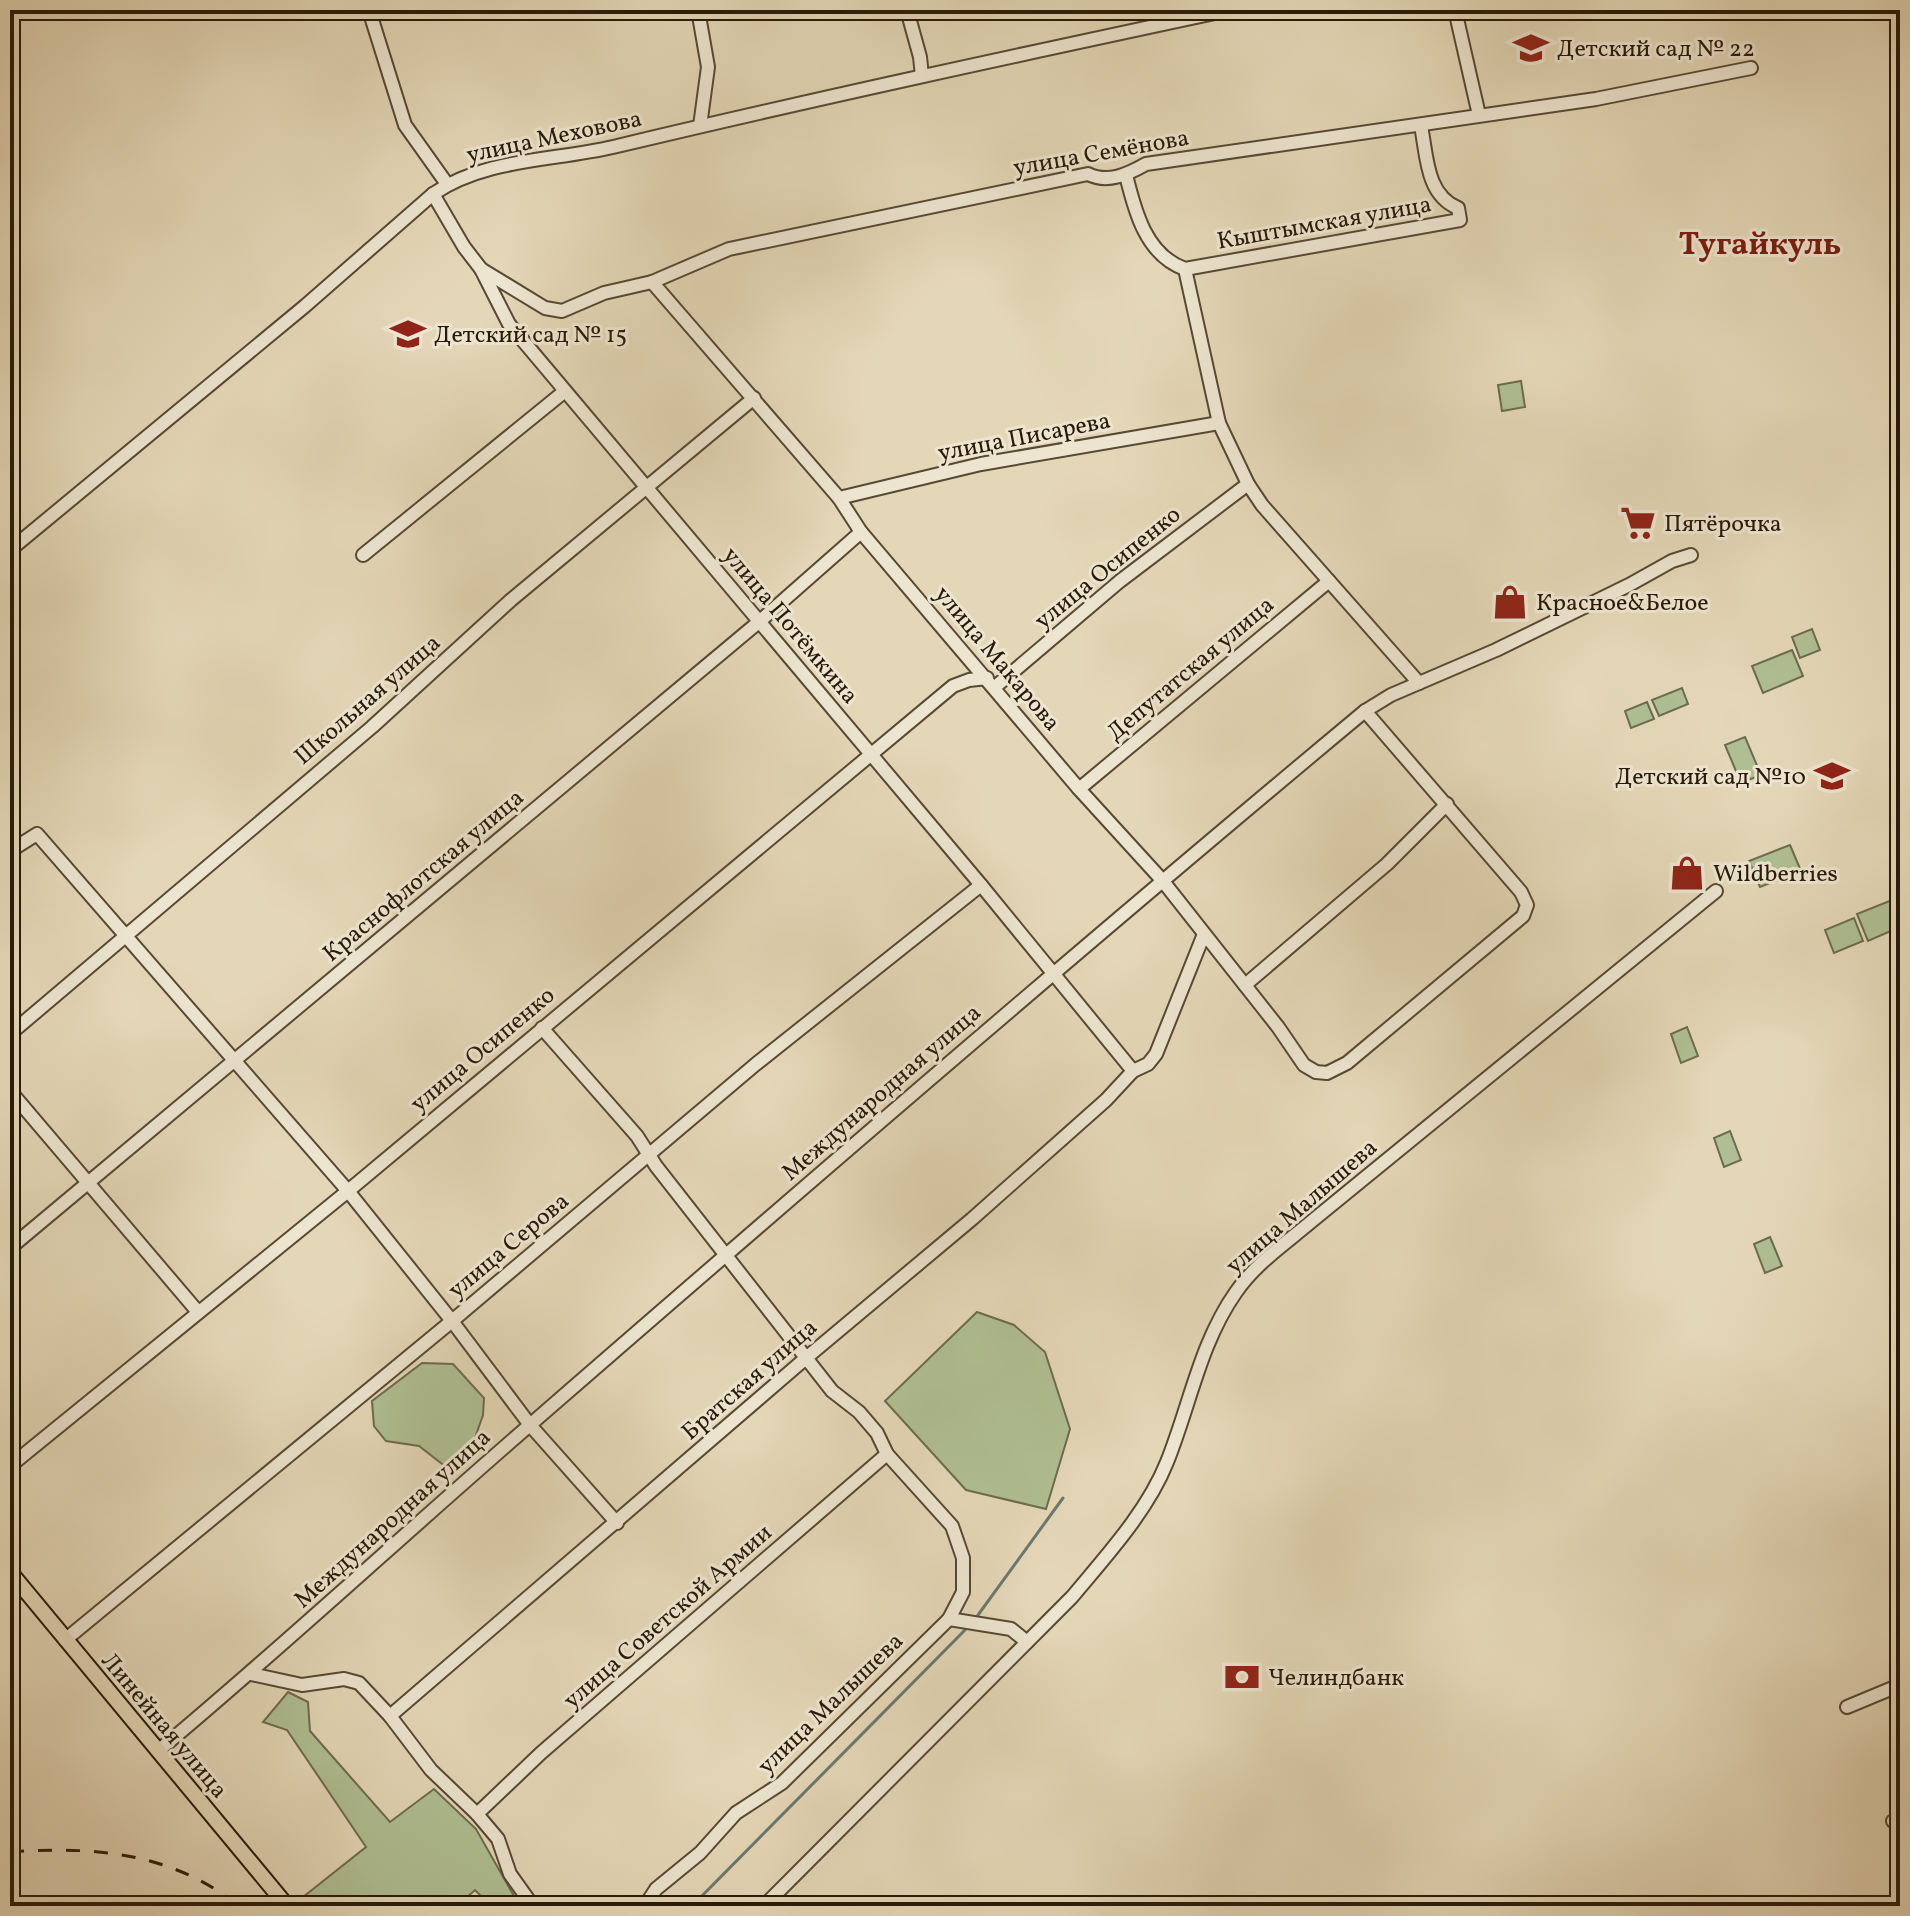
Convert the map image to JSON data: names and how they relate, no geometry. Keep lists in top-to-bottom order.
{
  "streets": {
    "main road": ["Линейная улица"],
    "street": [
      "улица Меховова",
      "улица Семёнова",
      "Кыштымская улица",
      "улица Писарева",
      "улица Осипенко",
      "улица Потёмкина",
      "улица Макарова",
      "Депутатская улица",
      "Школьная улица",
      "Краснофлотская улица",
      "Международная улица",
      "улица Малышева",
      "улица Серова",
      "Братская улица",
      "улица Советской Армии"
    ]
  },
  "crossings": [
    ["улица Меховова", "улица Потёмкина"],
    ["улица Семёнова", "Кыштымская улица"],
    ["улица Семёнова", "улица Потёмкина"],
    ["улица Семёнова", "улица Макарова"],
    ["улица Писарева", "улица Макарова"],
    ["улица Осипенко", "улица Потёмкина"],
    ["улица Осипенко", "улица Макарова"],
    ["улица Потёмкина", "Школьная улица"],
    ["улица Потёмкина", "Краснофлотская улица"],
    ["улица Потёмкина", "Международная улица"],
    ["улица Потёмкина", "улица Серова"],
    ["улица Потёмкина", "Братская улица"],
    ["улица Макарова", "Депутатская улица"],
    ["улица Макарова", "Школьная улица"],
    ["улица Макарова", "Краснофлотская улица"],
    ["улица Макарова", "Международная улица"],
    ["улица Макарова", "Братская улица"],
    ["Международная улица", "Линейная улица"],
    ["улица Серова", "Линейная улица"]
  ],
  "districts": ["Тугайкуль"],
  "places": {
    "school or university": ["Детский сад № 22", "Детский сад № 15", "Детский сад №10"],
    "supermarket": ["Пятёрочка"],
    "shop": ["Красное&Белое", "Wildberries"],
    "bank": ["Челиндбанк"]
  }
}
